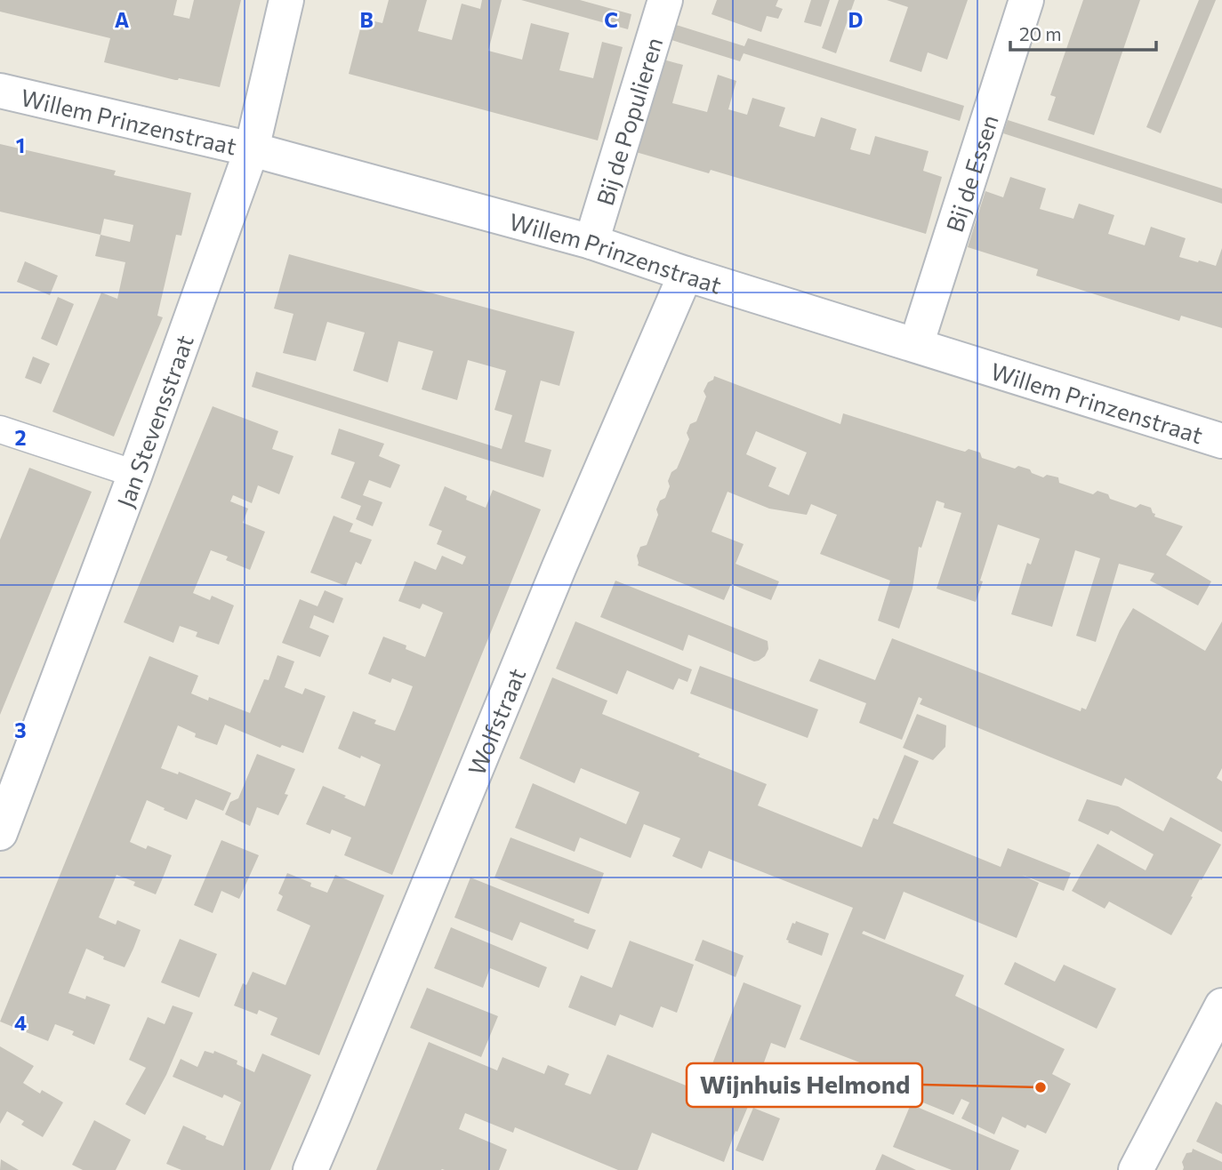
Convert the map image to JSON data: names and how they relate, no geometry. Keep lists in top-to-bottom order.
{
  "streets": {
    "street": [
      "Willem Prinzenstraat",
      "Bij de Populieren",
      "Bij de Essen",
      "Jan Stevensstraat",
      "Wolfstraat"
    ]
  },
  "crossings": [
    ["Willem Prinzenstraat", "Bij de Populieren"],
    ["Willem Prinzenstraat", "Bij de Essen"],
    ["Willem Prinzenstraat", "Jan Stevensstraat"],
    ["Willem Prinzenstraat", "Wolfstraat"]
  ],
  "places": ["Wijnhuis Helmond"],
  "scale_bar": "20 m",
  "grid": {
    "columns": [
      "A",
      "B",
      "C",
      "D"
    ],
    "rows": [
      "1",
      "2",
      "3",
      "4"
    ]
  }
}
